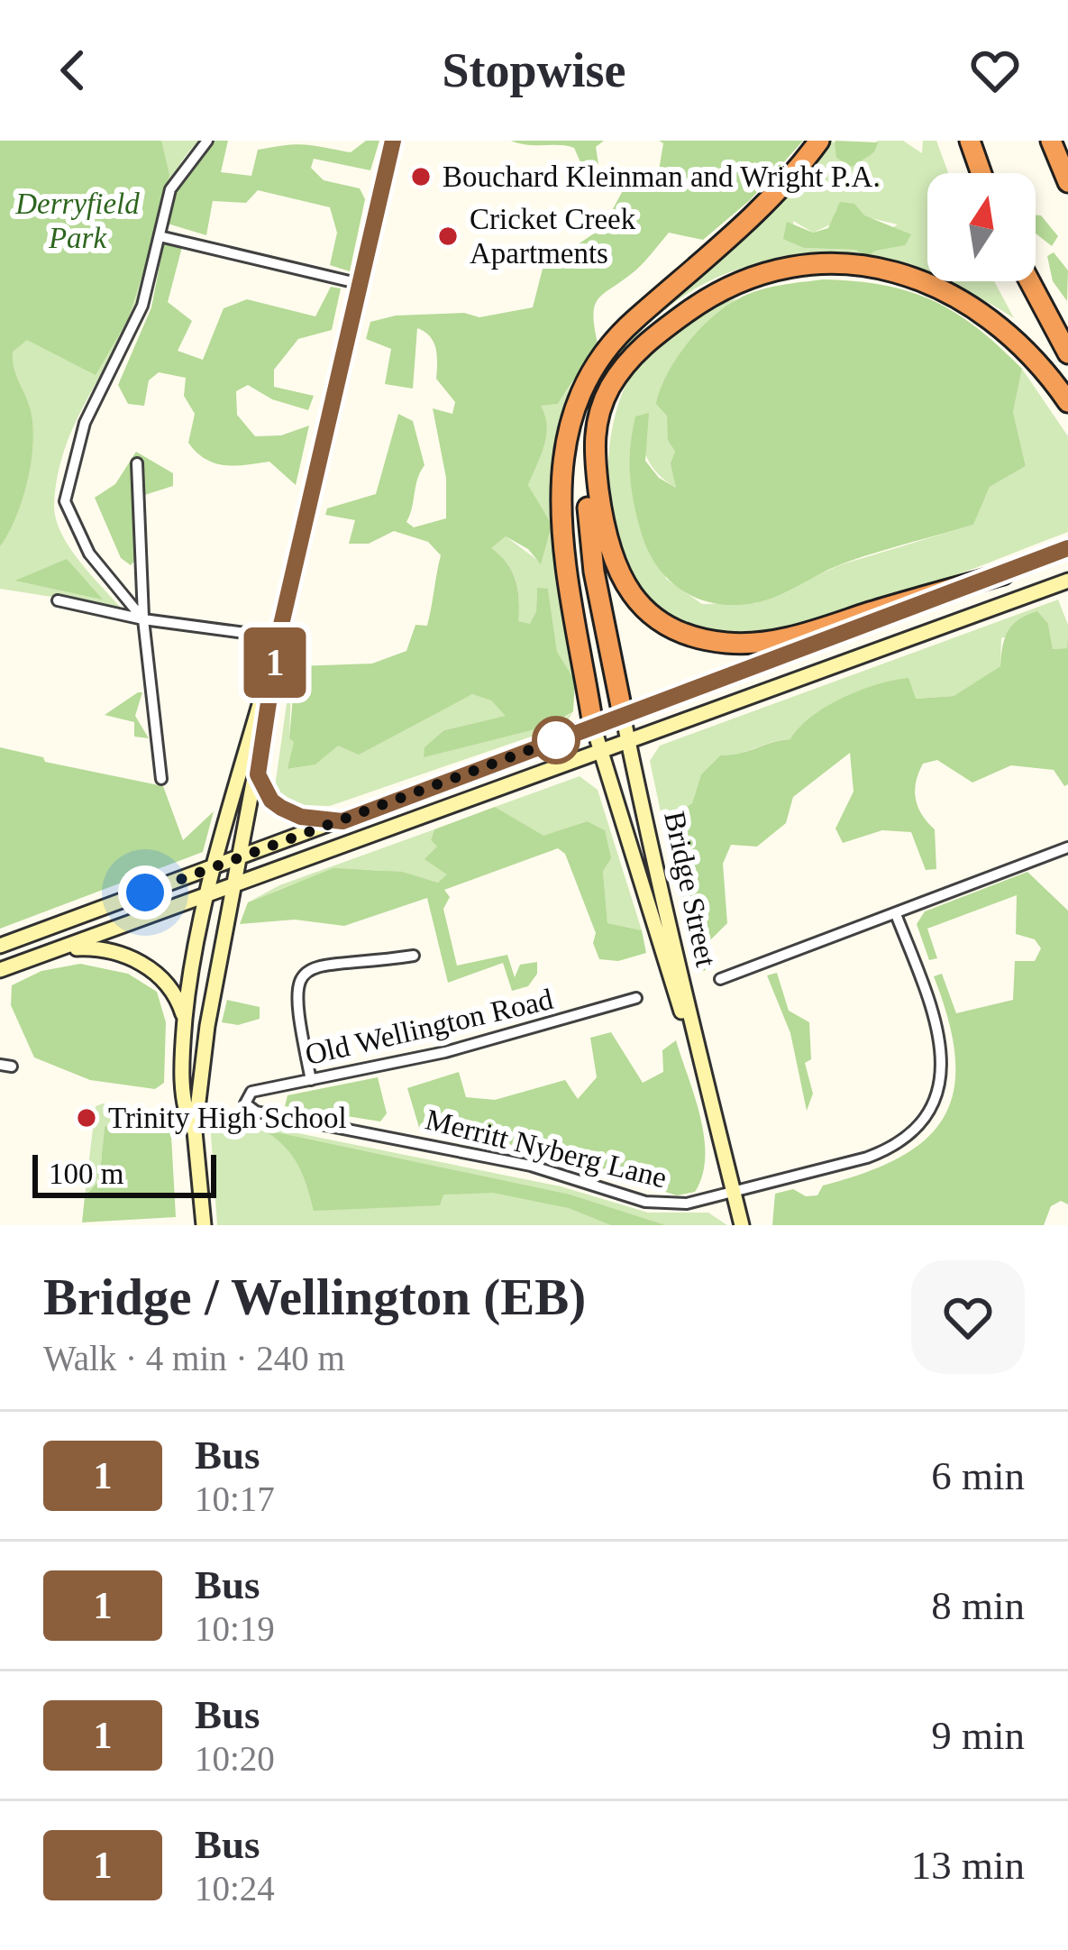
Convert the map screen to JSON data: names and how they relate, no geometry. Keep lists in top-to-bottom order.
{
  "streets": {
    "main road": ["Bridge Street"],
    "street": ["Old Wellington Road", "Merritt Nyberg Lane"]
  },
  "crossings": [
    ["Bridge Street", "Merritt Nyberg Lane"],
    ["Old Wellington Road", "Merritt Nyberg Lane"]
  ],
  "parks": ["Derryfield Park"],
  "places": ["Bouchard Kleinman and Wright P.A.", "Cricket Creek Apartments", "Trinity High School"],
  "lines": ["bus line 1"],
  "scale_bar": "100 m",
  "north": "top",
  "page": {
    "header": "Stopwise",
    "on_map": "1",
    "scale": "100 m",
    "heading": ["Bridge / Wellington (EB)", "Walk · 4 min · 240 m"],
    "list": [
      {
        "mark": "1",
        "name": "Bus",
        "note": "10:17",
        "value": "6 min"
      },
      {
        "mark": "1",
        "name": "Bus",
        "note": "10:19",
        "value": "8 min"
      },
      {
        "mark": "1",
        "name": "Bus",
        "note": "10:20",
        "value": "9 min"
      },
      {
        "mark": "1",
        "name": "Bus",
        "note": "10:24",
        "value": "13 min"
      }
    ]
  }
}
